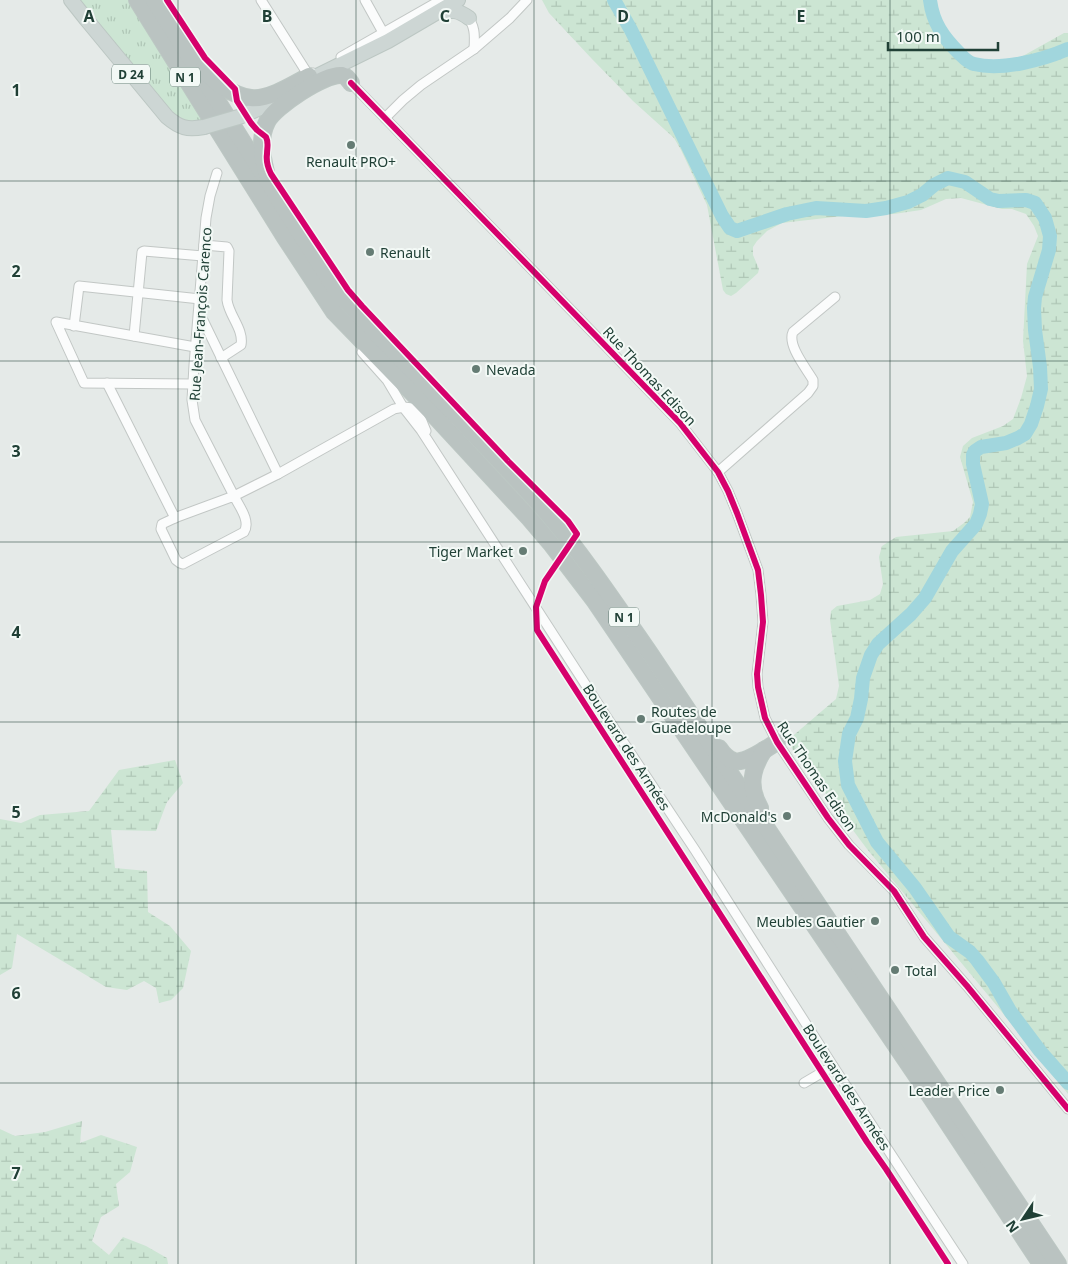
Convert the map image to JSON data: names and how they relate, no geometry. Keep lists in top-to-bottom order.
{
  "streets": {
    "highway": ["N 1"],
    "main road": ["D 24"],
    "street": ["Rue Jean-François Carenco", "Rue Thomas Edison", "Boulevard des Armées"]
  },
  "crossings": [
    ["N 1", "Boulevard des Armées"]
  ],
  "places": [
    "Renault PRO+",
    "Renault",
    "Nevada",
    "Tiger Market",
    "Routes de Guadeloupe",
    "McDonald's",
    "Meubles Gautier",
    "Total",
    "Leader Price"
  ],
  "scale_bar": "100 m",
  "north": "bottom left",
  "grid": {
    "columns": [
      "A",
      "B",
      "C",
      "D",
      "E"
    ],
    "rows": [
      "1",
      "2",
      "3",
      "4",
      "5",
      "6",
      "7"
    ]
  }
}
